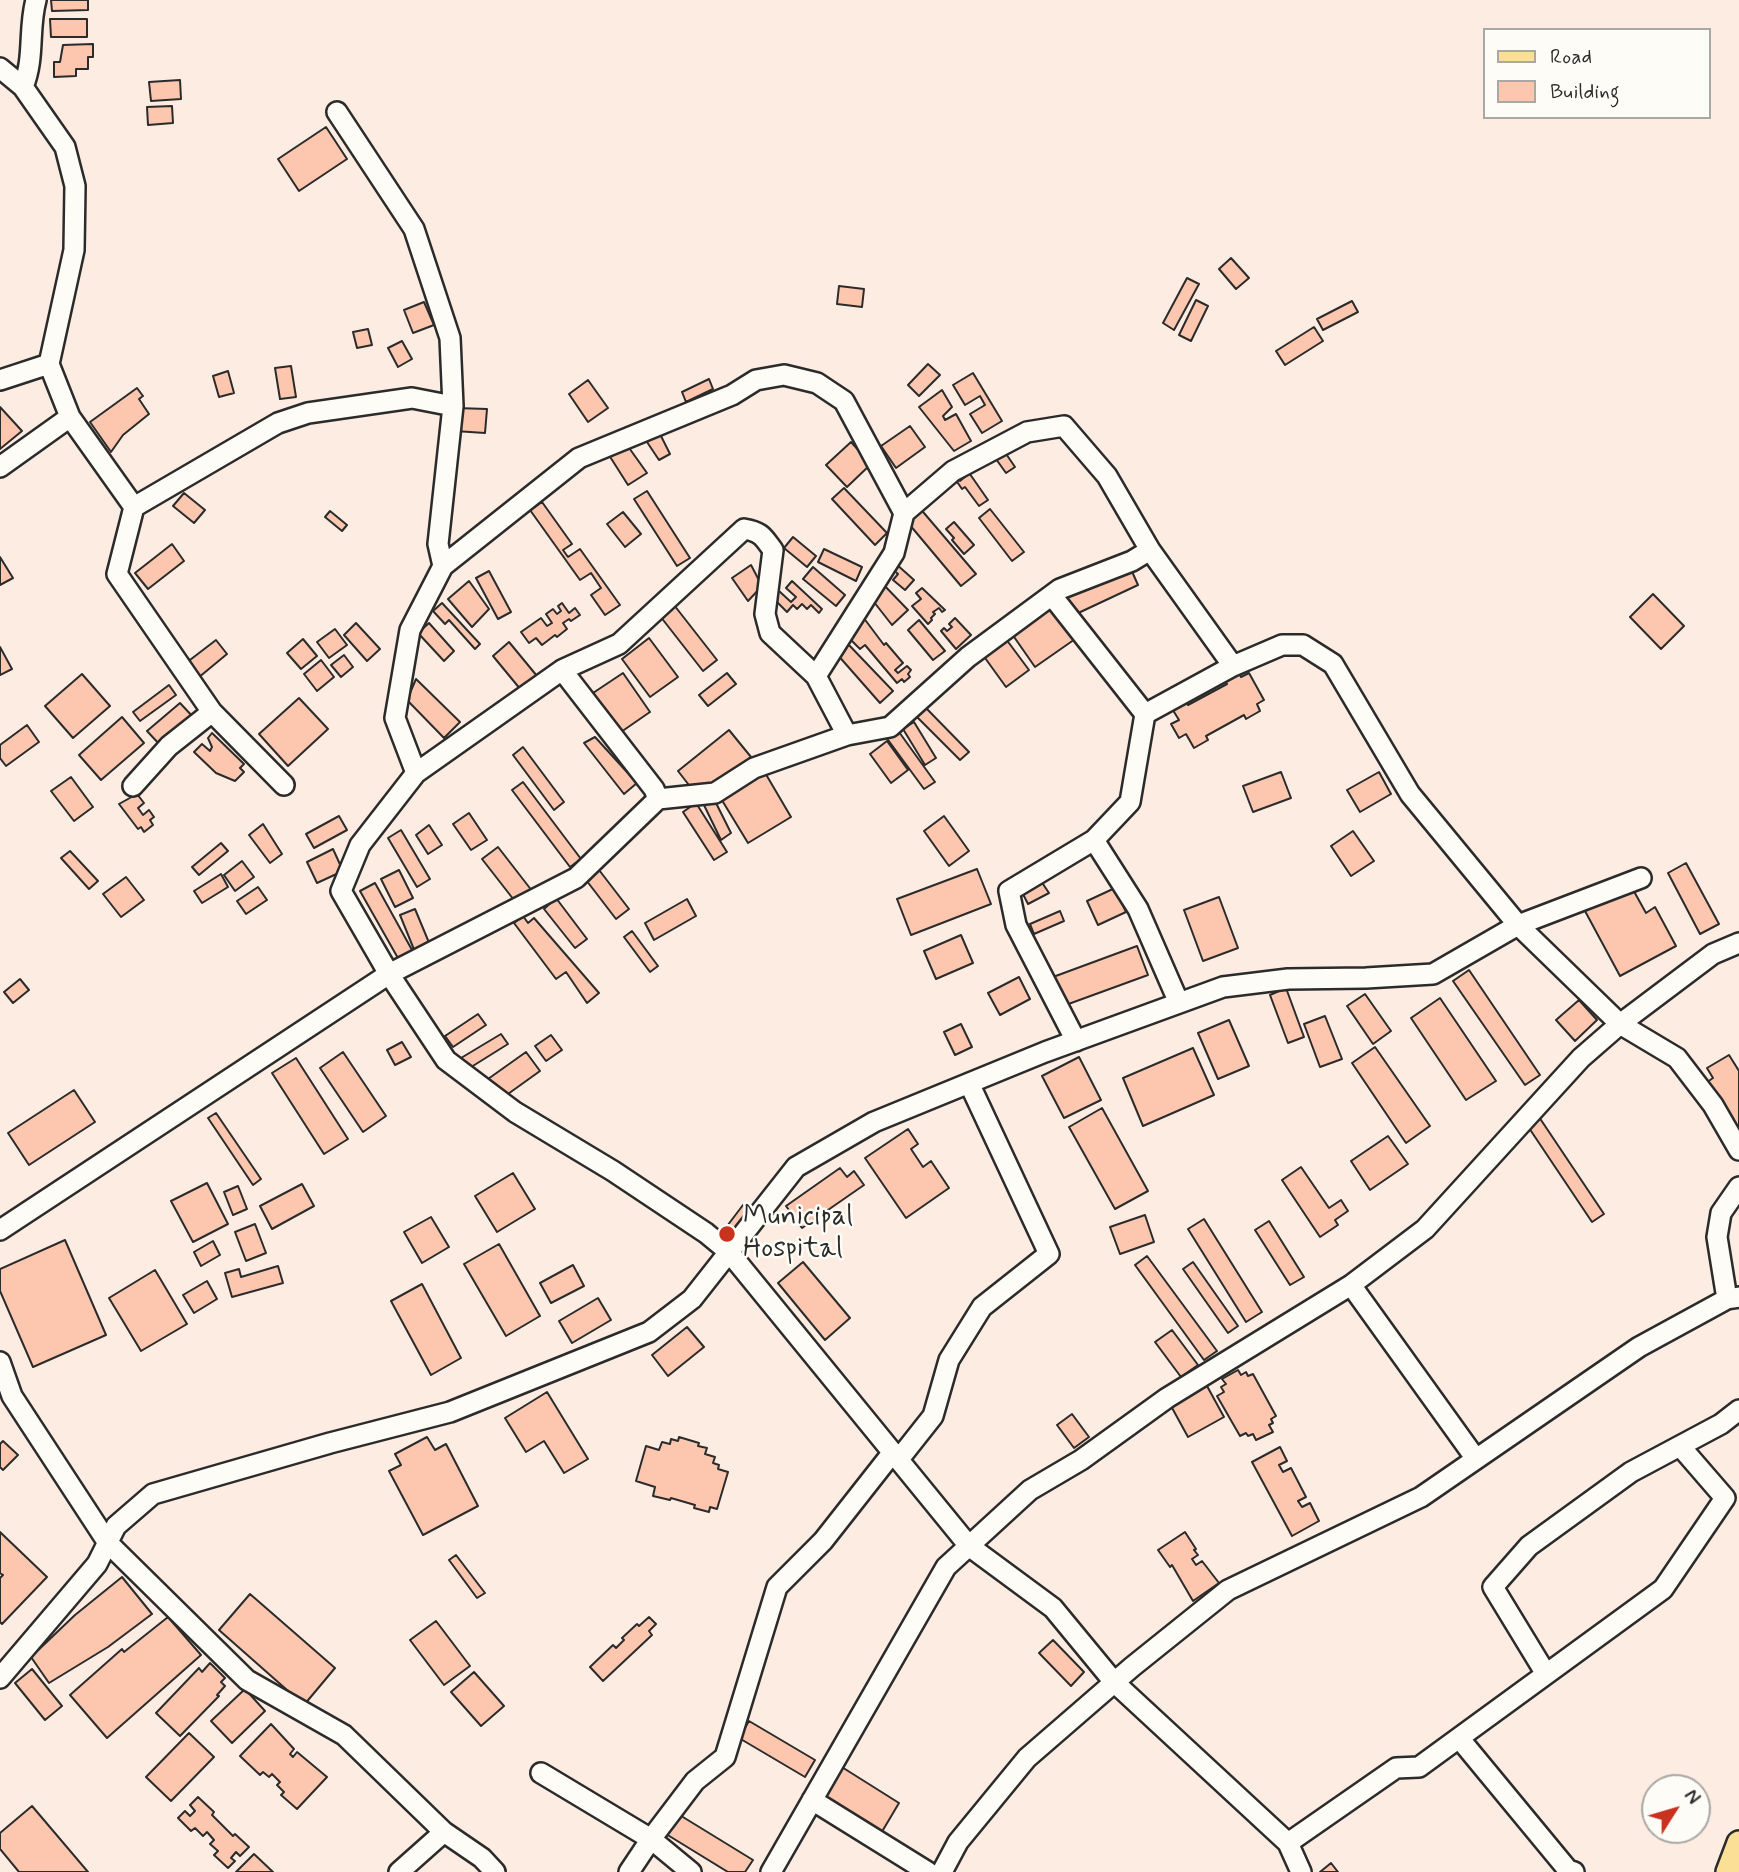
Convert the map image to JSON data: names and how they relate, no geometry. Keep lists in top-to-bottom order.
{
  "places": ["Municipal Hospital"],
  "legend": ["Road", "Building"],
  "north": "top right"
}
